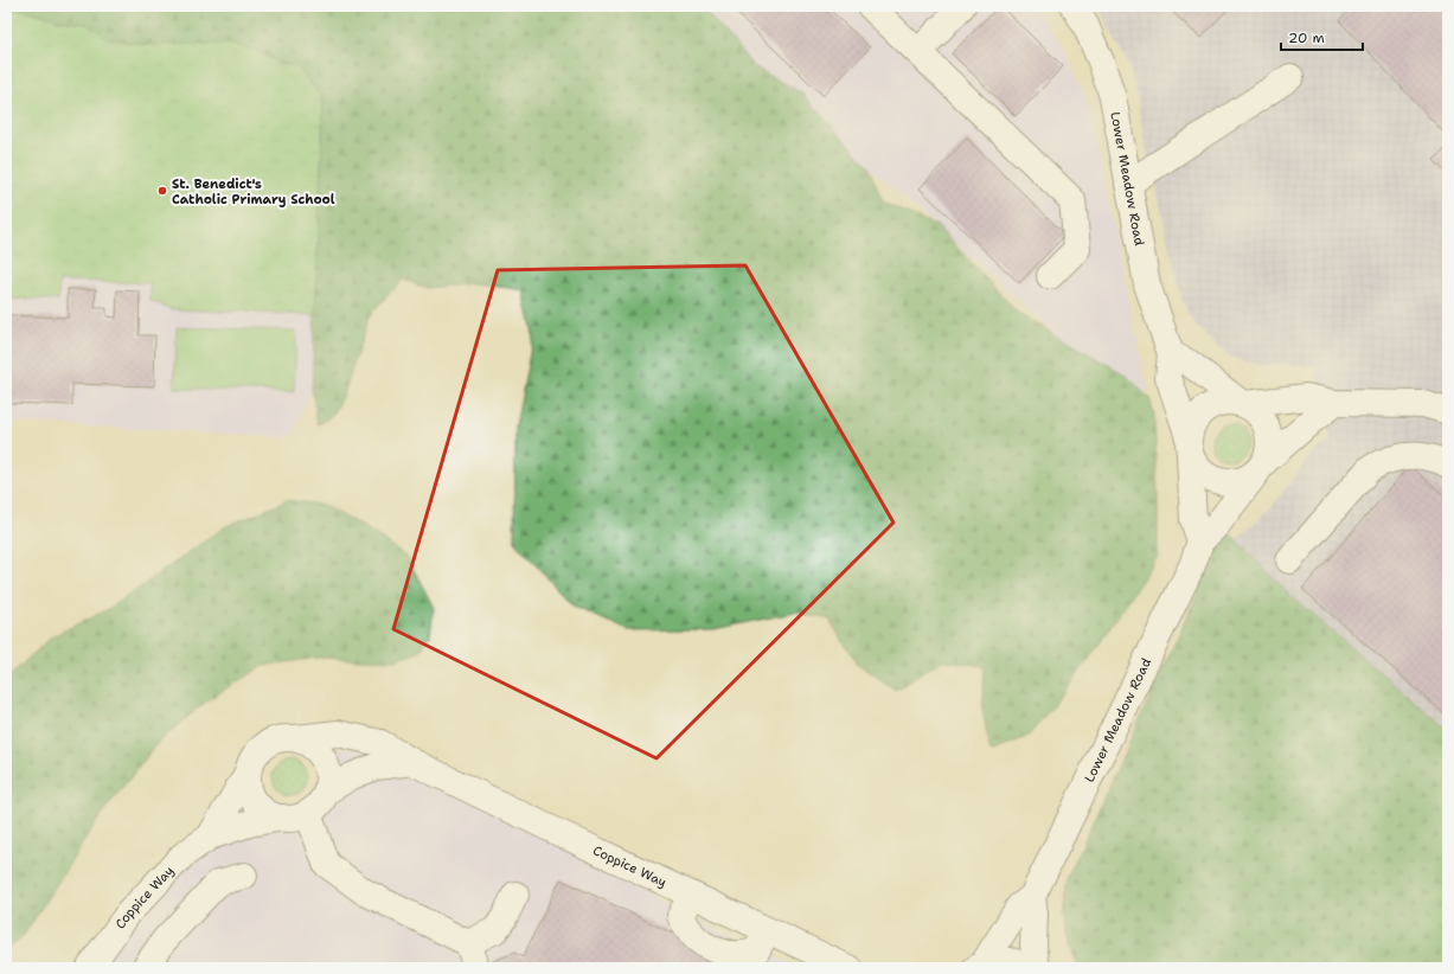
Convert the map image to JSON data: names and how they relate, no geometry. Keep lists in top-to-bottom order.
{
  "streets": {
    "street": ["Lower Meadow Road", "Coppice Way"]
  },
  "places": ["St. Benedict's Catholic Primary School"],
  "scale_bar": "20 m"
}
